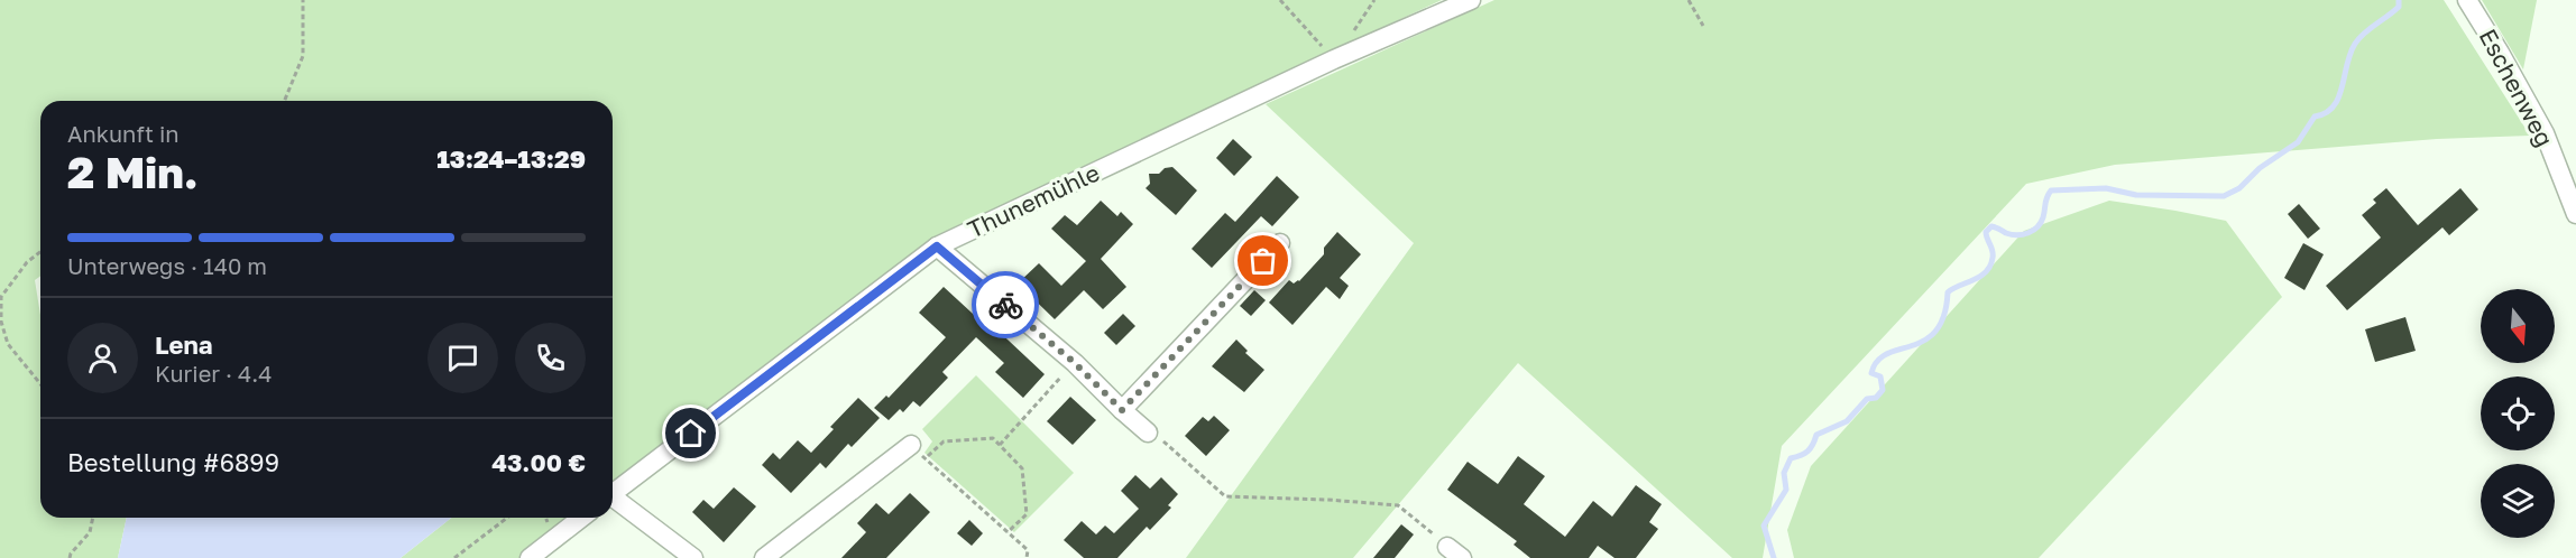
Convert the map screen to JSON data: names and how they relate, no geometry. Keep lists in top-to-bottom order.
{
  "streets": {
    "street": ["Eschenweg", "Thunemühle"]
  },
  "north": "bottom",
  "page": {
    "heading": ["2 Min.", "Ankunft in", "13:24–13:29"],
    "panel": [
      "Lena",
      "Kurier · 4.4",
      "Bestellung #6899",
      "43.00 €"
    ],
    "bar": "Unterwegs · 140 m"
  }
}
